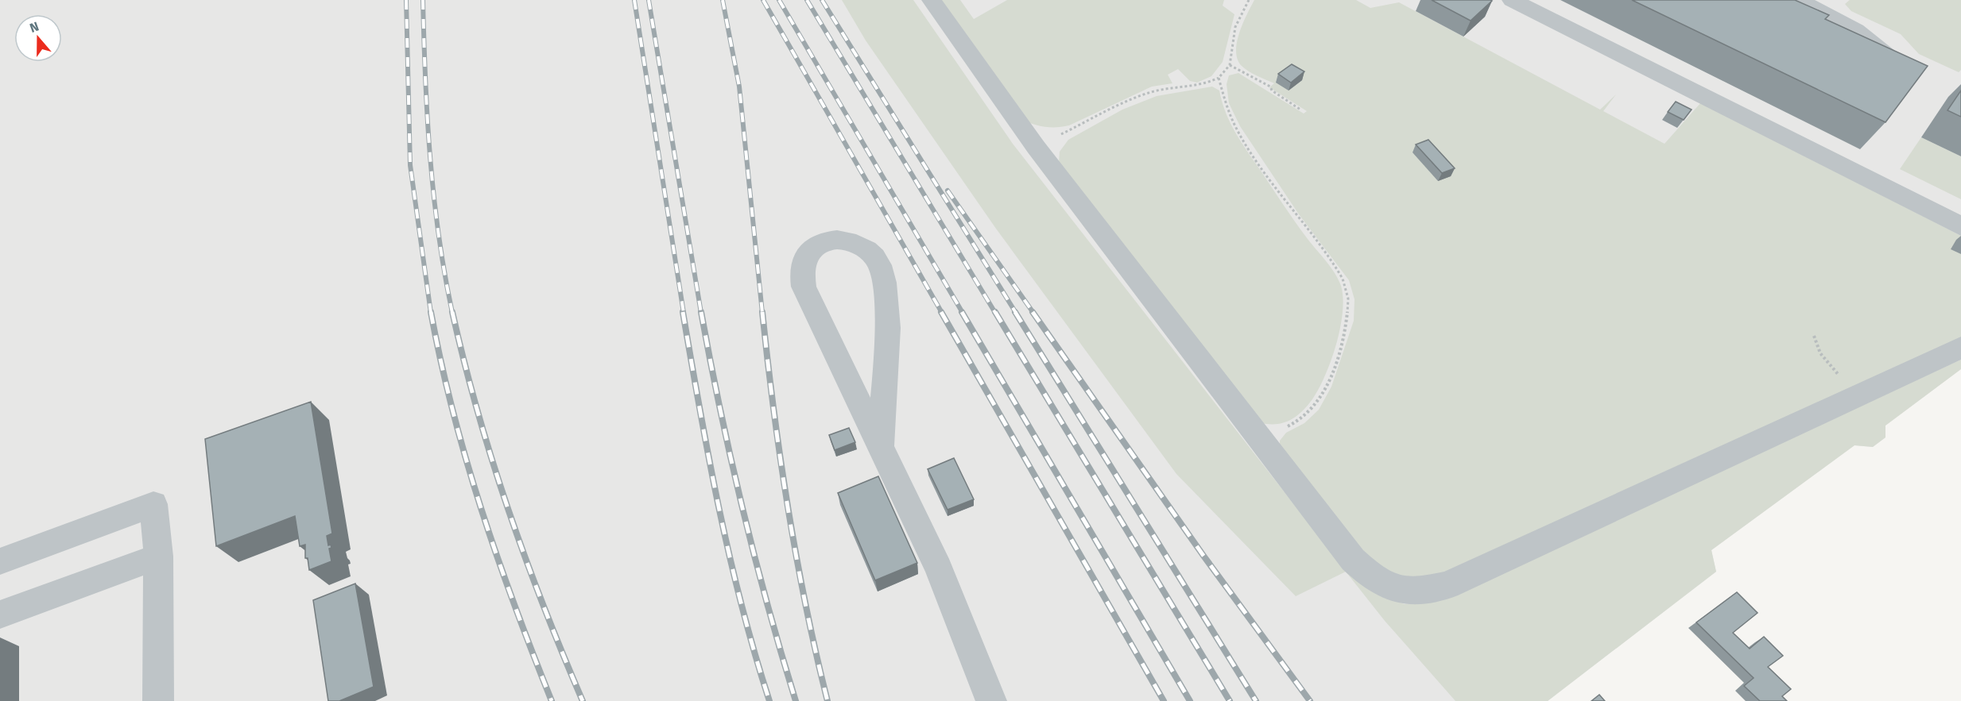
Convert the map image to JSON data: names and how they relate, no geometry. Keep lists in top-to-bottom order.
{
  "north": "top"
}
